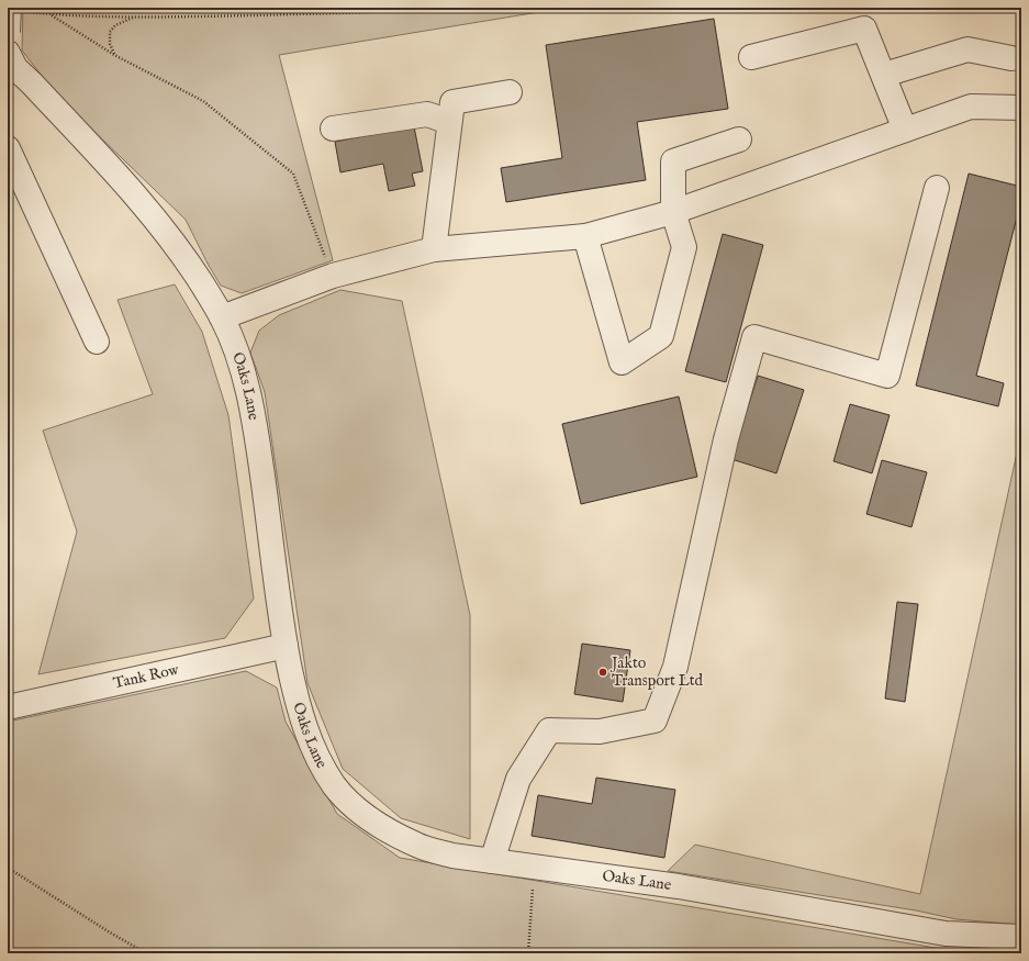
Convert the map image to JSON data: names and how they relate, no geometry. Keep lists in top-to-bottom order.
{
  "streets": {
    "street": ["Oaks Lane", "Tank Row"]
  },
  "crossings": [
    ["Oaks Lane", "Tank Row"]
  ],
  "places": ["Jakto Transport Ltd"]
}
